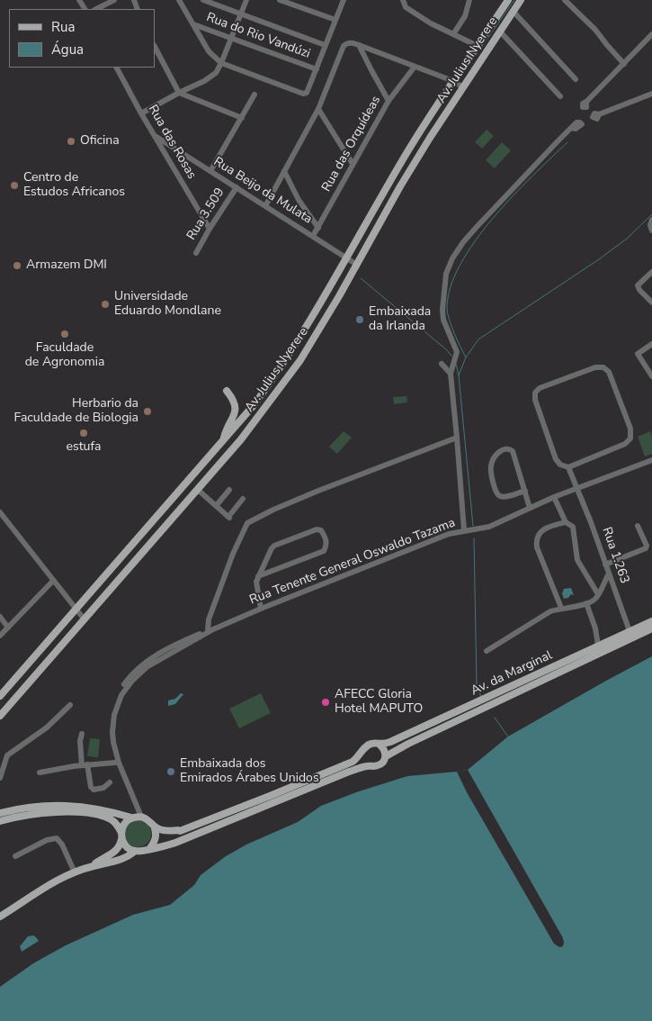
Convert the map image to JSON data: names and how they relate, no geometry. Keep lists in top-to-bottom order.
{
  "streets": {
    "main road": ["Av. Julius Nyerere", "Av. da Marginal"],
    "street": [
      "Rua do Rio Vandúzi",
      "Rua das Rosas",
      "Rua das Orquídeas",
      "Rua Beijo da Mulata",
      "Rua 3.509",
      "Rua 1.263",
      "Rua Tenente General Oswaldo Tazama"
    ]
  },
  "crossings": [
    ["Av. Julius Nyerere", "Rua Beijo da Mulata"],
    ["Rua das Rosas", "Rua Beijo da Mulata"],
    ["Rua das Rosas", "Rua 3.509"],
    ["Rua das Orquídeas", "Rua Beijo da Mulata"],
    ["Rua Beijo da Mulata", "Rua 3.509"],
    ["Rua 1.263", "Rua Tenente General Oswaldo Tazama"],
    ["Rua 1.263", "Av. da Marginal"],
    ["Rua Tenente General Oswaldo Tazama", "Av. da Marginal"]
  ],
  "places": [
    "Oficina",
    "Centro de Estudos Africanos",
    "Armazem DMI",
    "Universidade Eduardo Mondlane",
    "Embaixada da Irlanda",
    "Faculdade de Agronomia",
    "Herbario da Faculdade de Biologia",
    "estufa",
    "AFECC Gloria Hotel MAPUTO",
    "Embaixada dos Emirados Árabes Unidos"
  ],
  "legend": ["Rua", "Água"]
}
